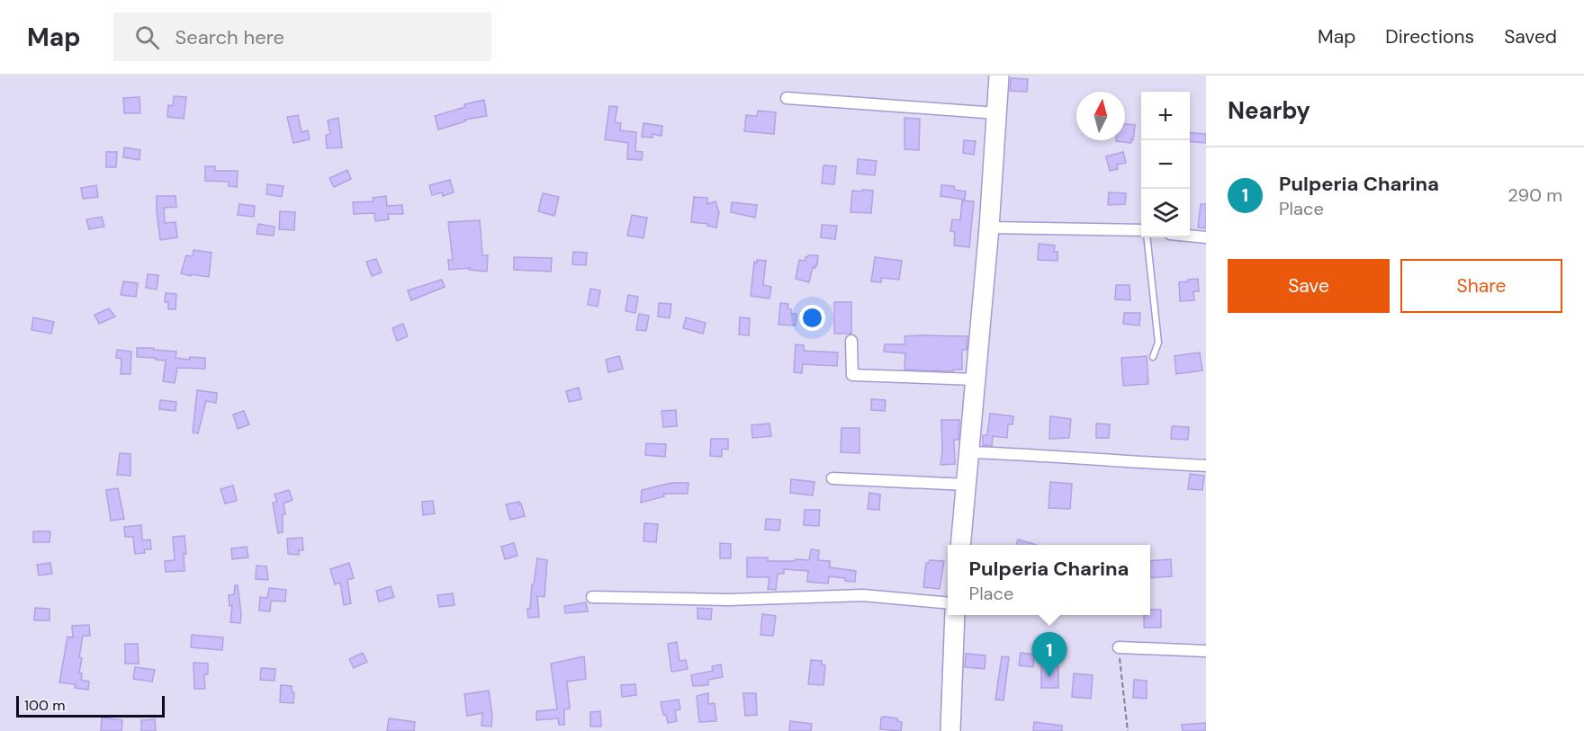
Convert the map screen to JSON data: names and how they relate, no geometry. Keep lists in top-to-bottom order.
{
  "scale_bar": "100 m",
  "north": "top",
  "page": {
    "header": "Map",
    "search": "Search here",
    "nav": ["Map", "Directions", "Saved"],
    "heading": "Nearby",
    "map_buttons": ["+", "−"],
    "list": [
      {
        "mark": "1",
        "name": "Pulperia Charina",
        "note": "Place",
        "value": "290 m"
      }
    ],
    "buttons": ["Save", "Share"],
    "popup": ["Pulperia Charina", "Place"],
    "pins": "1",
    "scale": "100 m"
  }
}
